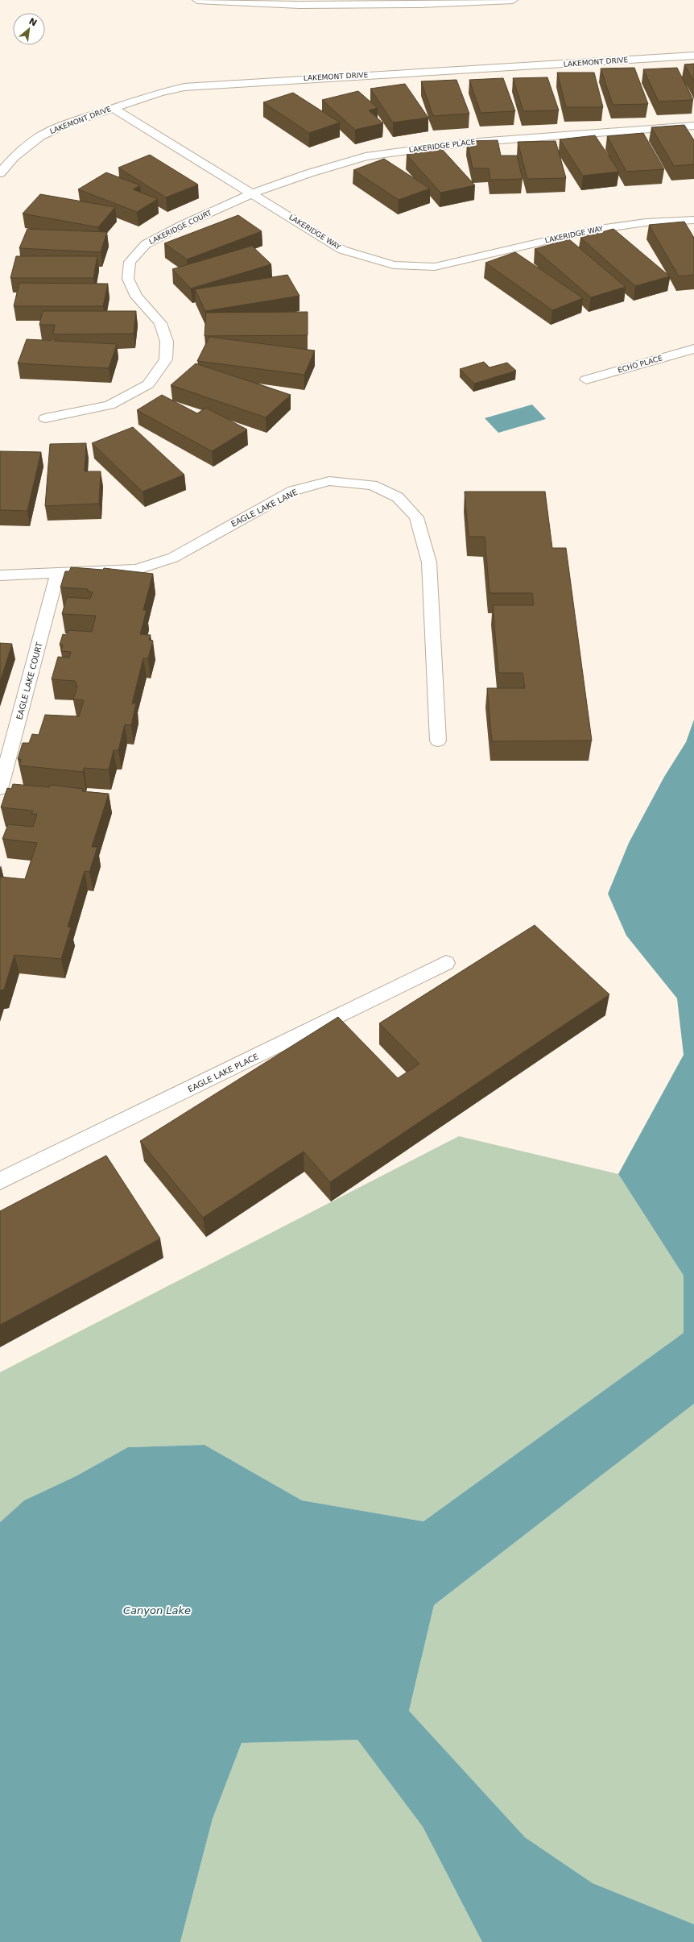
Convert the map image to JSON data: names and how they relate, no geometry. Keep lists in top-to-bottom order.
{
  "streets": {
    "street": [
      "LAKEMONT DRIVE",
      "LAKERIDGE PLACE",
      "LAKERIDGE COURT",
      "LAKERIDGE WAY",
      "ECHO PLACE",
      "EAGLE LAKE LANE",
      "EAGLE LAKE COURT",
      "EAGLE LAKE PLACE"
    ]
  },
  "crossings": [
    ["LAKEMONT DRIVE", "LAKERIDGE WAY"],
    ["LAKERIDGE PLACE", "LAKERIDGE COURT"],
    ["LAKERIDGE PLACE", "LAKERIDGE WAY"],
    ["LAKERIDGE COURT", "LAKERIDGE WAY"],
    ["EAGLE LAKE LANE", "EAGLE LAKE COURT"]
  ],
  "water": ["Canyon Lake"],
  "north": "top right"
}
